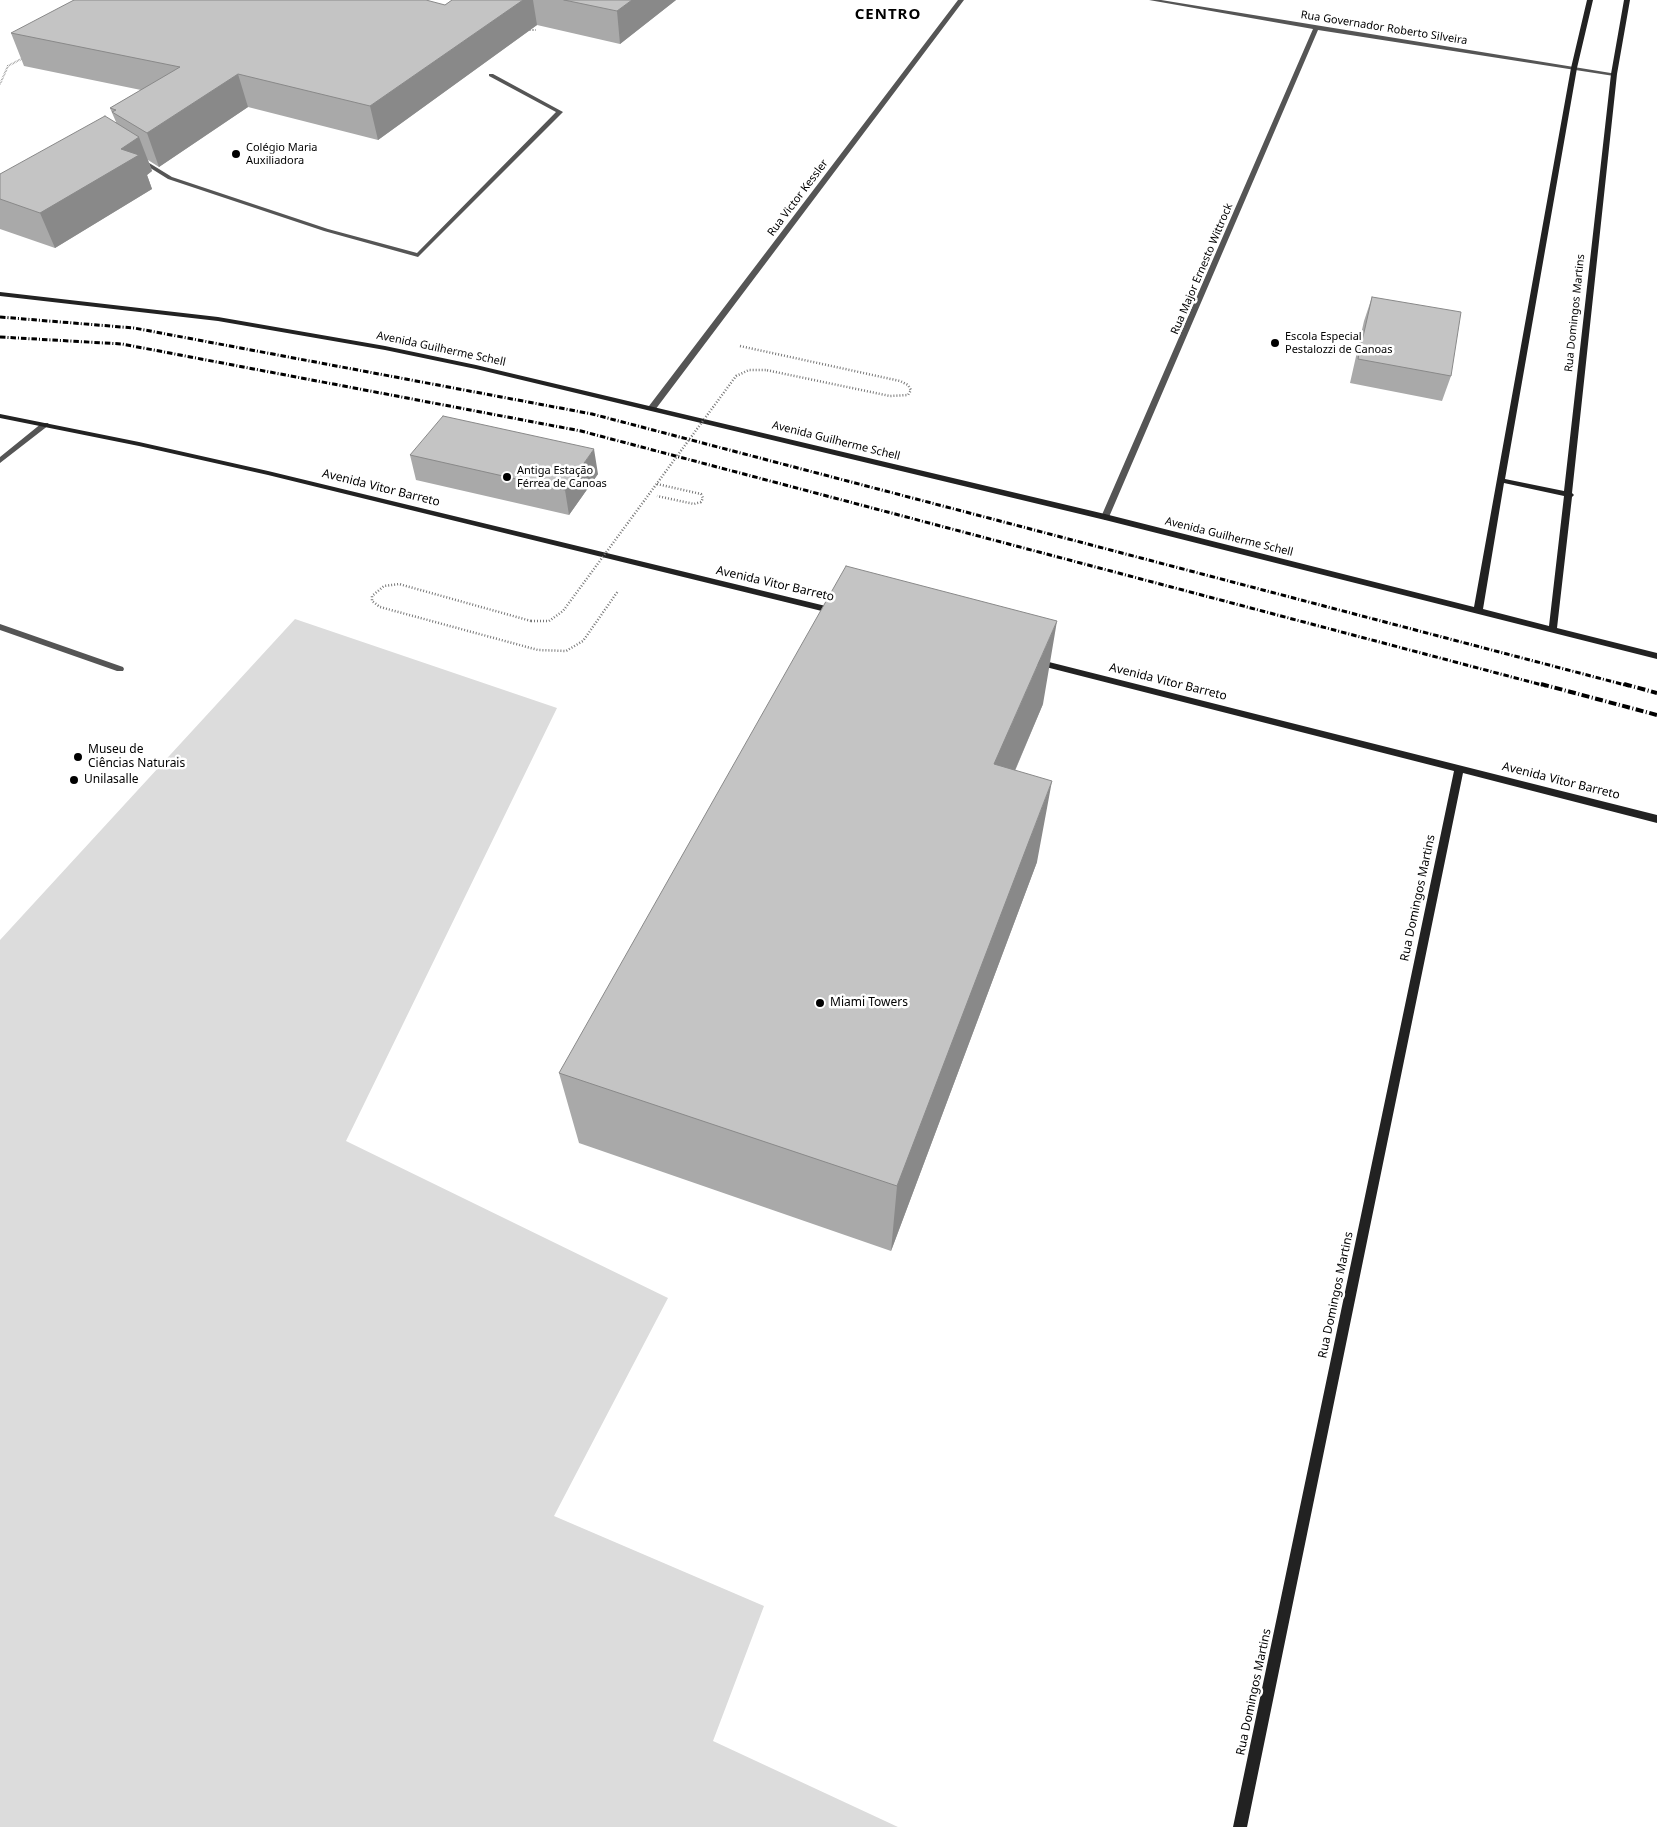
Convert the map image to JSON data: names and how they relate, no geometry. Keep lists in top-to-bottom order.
{
  "streets": {
    "main road": ["Rua Domingos Martins", "Avenida Guilherme Schell", "Avenida Vitor Barreto"],
    "street": ["Rua Governador Roberto Silveira", "Rua Victor Kessler", "Rua Major Ernesto Wittrock"]
  },
  "crossings": [
    ["Rua Governador Roberto Silveira", "Rua Major Ernesto Wittrock"],
    ["Rua Governador Roberto Silveira", "Rua Domingos Martins"],
    ["Rua Victor Kessler", "Avenida Guilherme Schell"],
    ["Rua Major Ernesto Wittrock", "Avenida Guilherme Schell"],
    ["Rua Domingos Martins", "Avenida Guilherme Schell"],
    ["Rua Domingos Martins", "Avenida Vitor Barreto"]
  ],
  "districts": ["CENTRO"],
  "places": [
    "Colégio Maria Auxiliadora",
    "Escola Especial Pestalozzi de Canoas",
    "Antiga Estação Férrea de Canoas",
    "Museu de Ciências Naturais",
    "Unilasalle",
    "Miami Towers"
  ]
}
